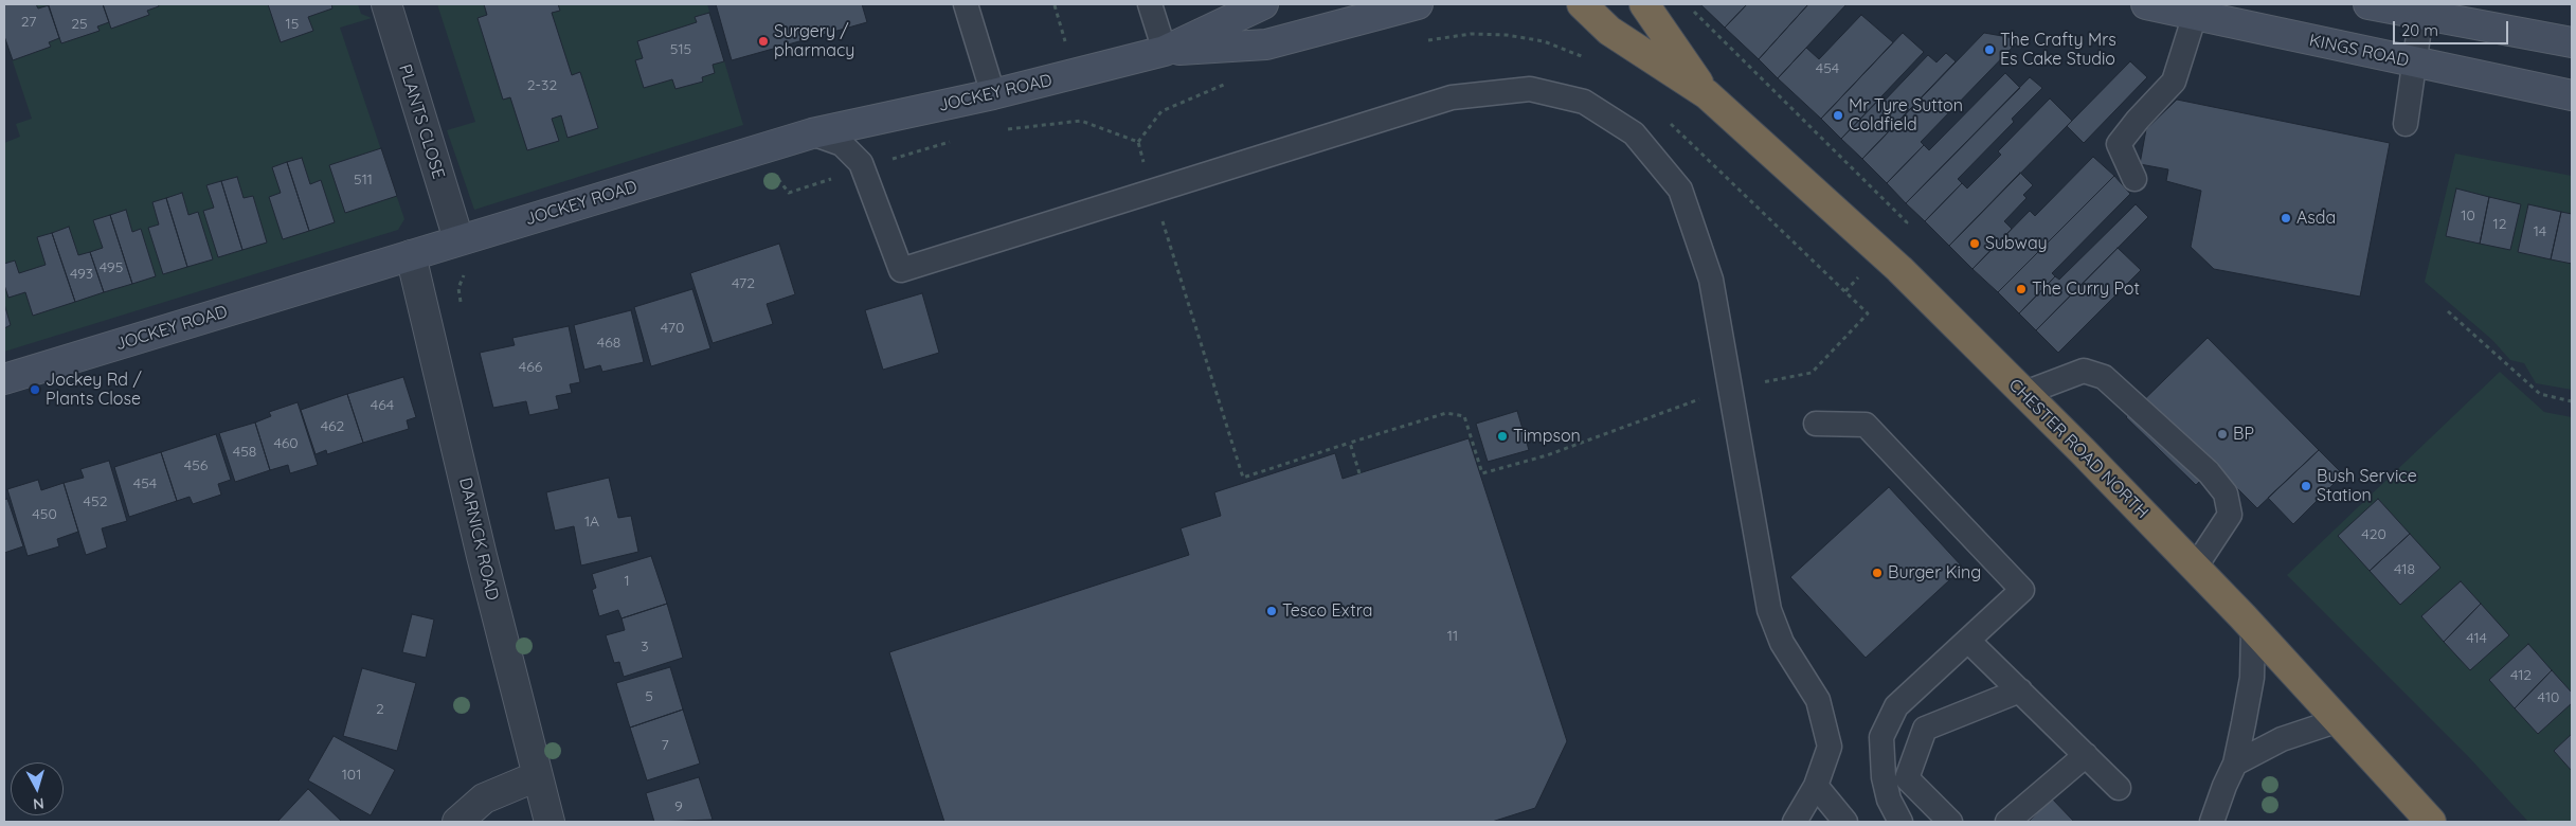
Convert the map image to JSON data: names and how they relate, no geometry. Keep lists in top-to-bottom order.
{
  "streets": {
    "highway": ["CHESTER ROAD NORTH"],
    "main road": ["KINGS ROAD", "JOCKEY ROAD"],
    "street": ["PLANTS CLOSE", "DARNICK ROAD"]
  },
  "crossings": [
    ["JOCKEY ROAD", "PLANTS CLOSE"],
    ["JOCKEY ROAD", "DARNICK ROAD"]
  ],
  "places": [
    "Surgery / pharmacy",
    "The Crafty Mrs Es Cake Studio",
    "Mr Tyre Sutton Coldfield",
    "Asda",
    "Subway",
    "The Curry Pot",
    "Jockey Rd / Plants Close",
    "BP",
    "Timpson",
    "Bush Service Station",
    "Burger King",
    "Tesco Extra"
  ],
  "house_numbers": [
    "27",
    "25",
    "15",
    "515",
    "454",
    "2-32",
    "511",
    "10",
    "12",
    "14",
    "495",
    "493",
    "472",
    "470",
    "468",
    "466",
    "464",
    "462",
    "460",
    "458",
    "456",
    "454",
    "452",
    "450",
    "1A",
    "420",
    "418",
    "1",
    "11",
    "414",
    "3",
    "412",
    "5",
    "410",
    "2",
    "7",
    "101",
    "9"
  ],
  "scale_bar": "20 m",
  "north": "bottom"
}
